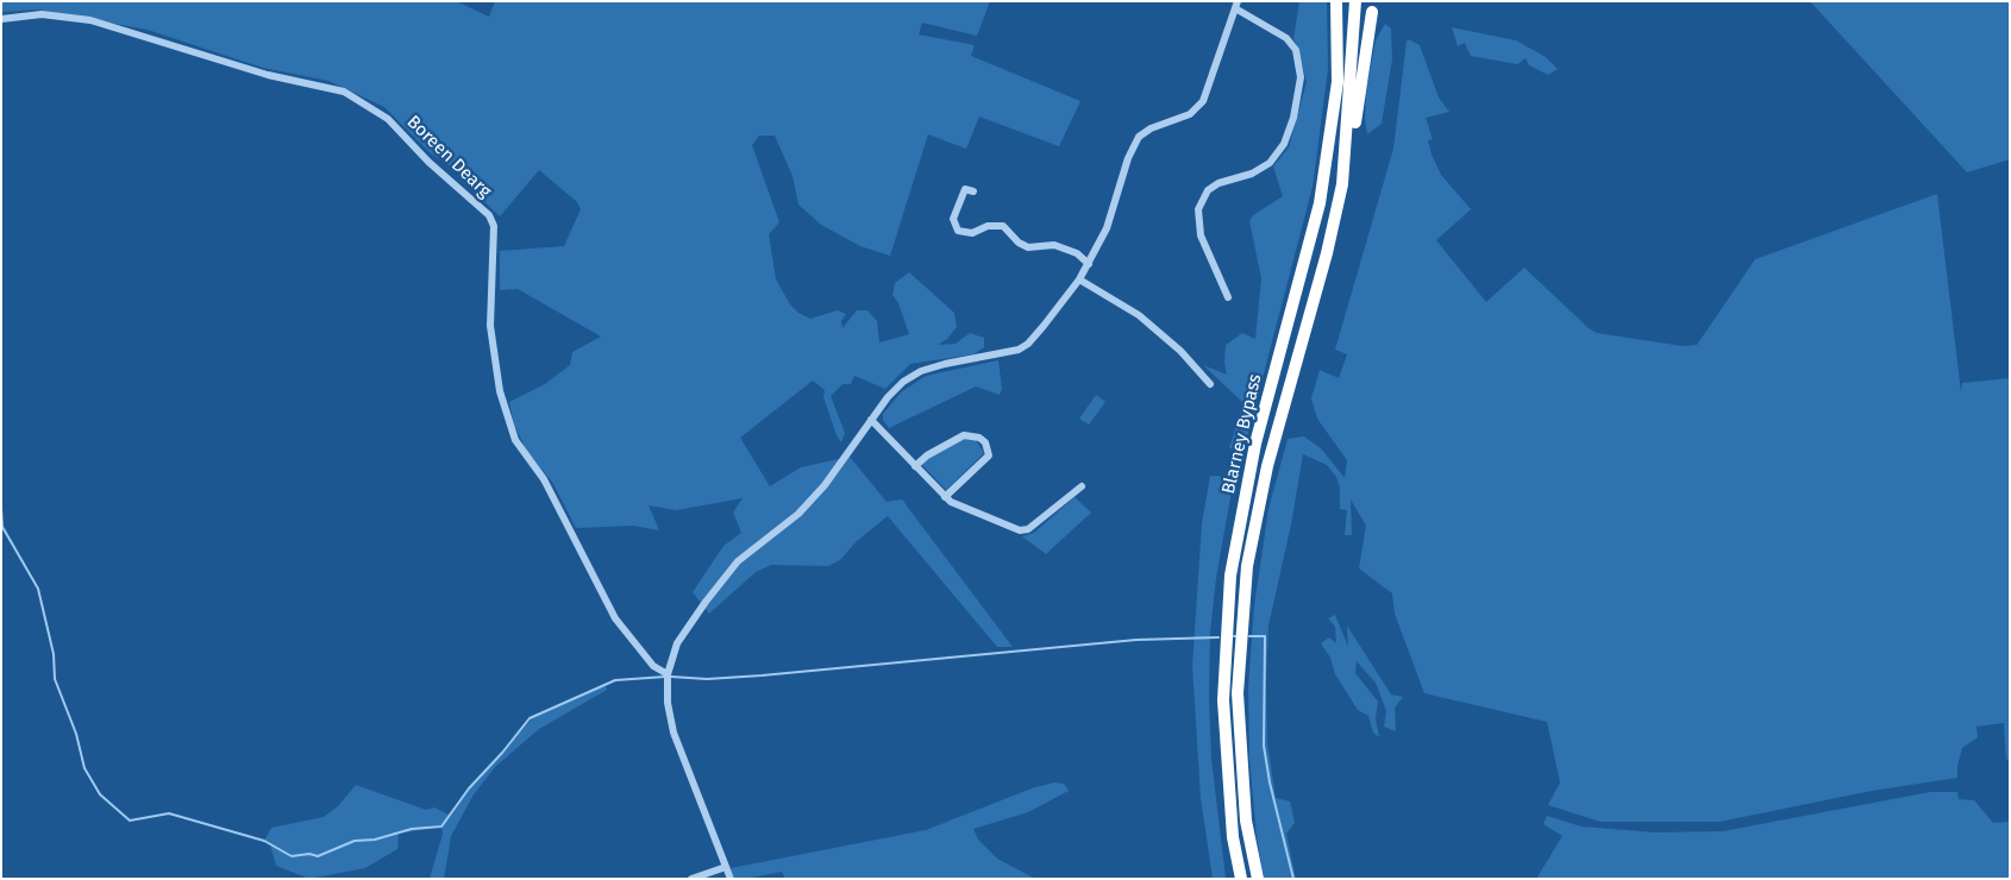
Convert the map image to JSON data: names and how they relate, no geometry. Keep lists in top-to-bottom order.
{
  "streets": {
    "highway": ["Blarney Bypass"],
    "street": ["Boreen Dearg"]
  }
}
